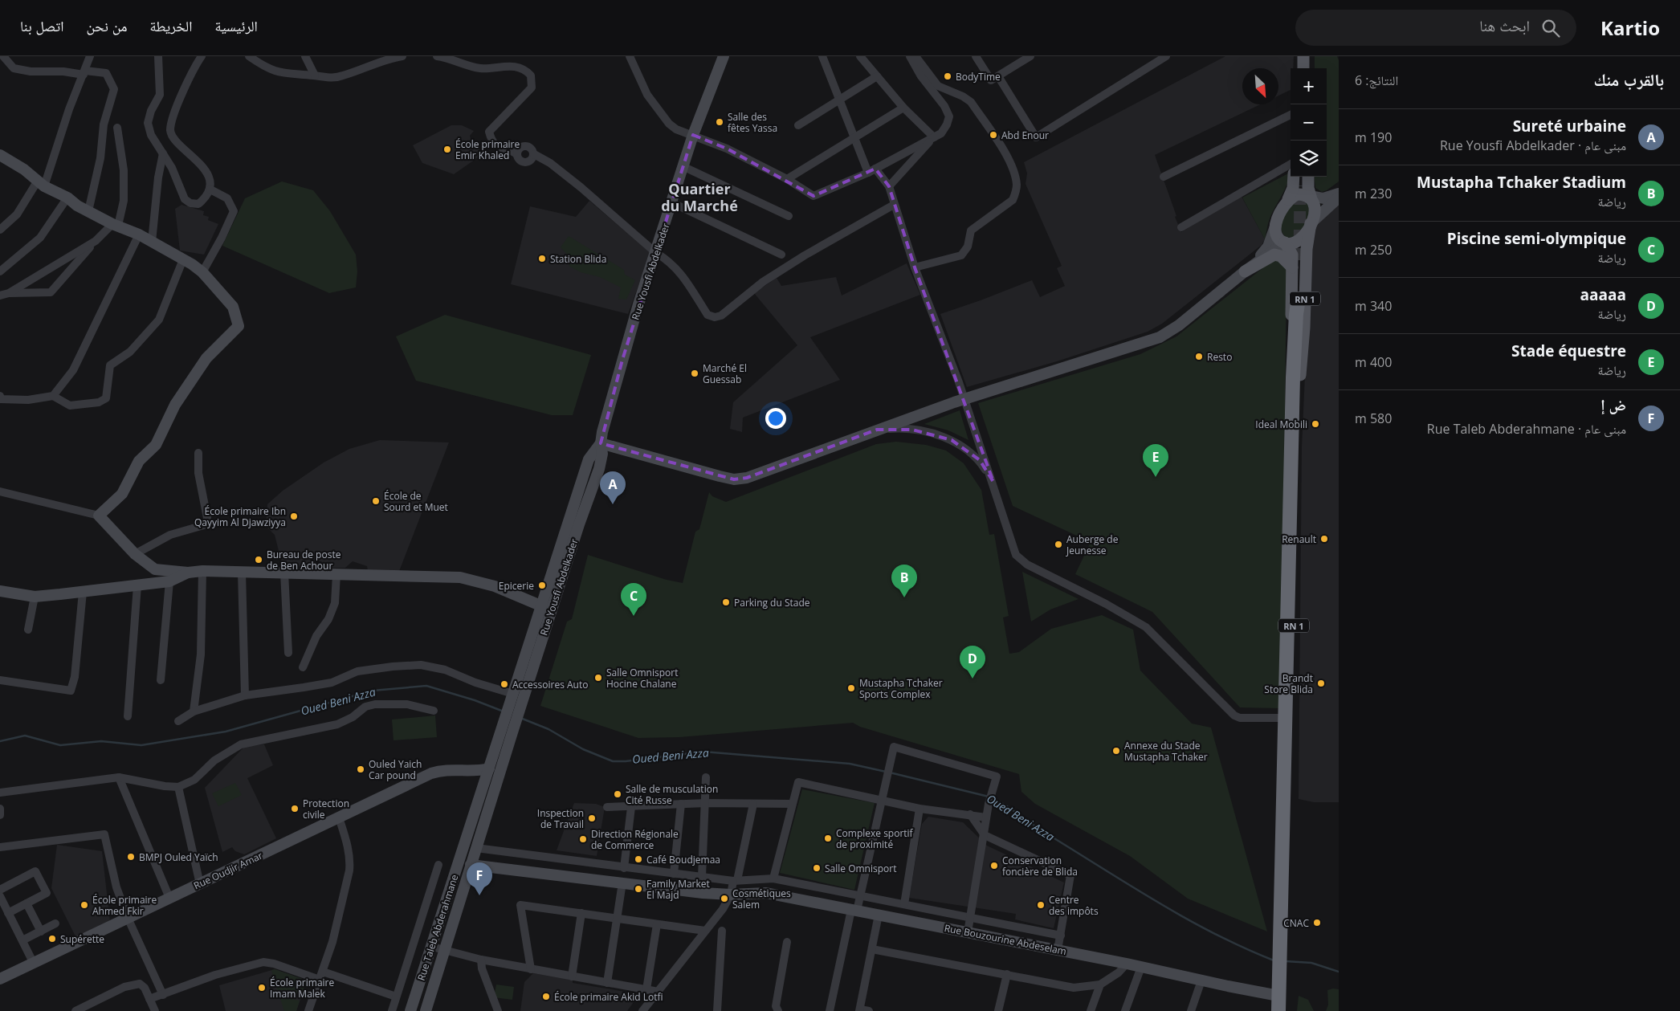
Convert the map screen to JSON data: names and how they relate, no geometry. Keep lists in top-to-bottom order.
{
  "streets": {
    "highway": ["RN 1"],
    "street": [
      "Rue Yousfi Abdelkader",
      "Rue Oudjir Amar",
      "Rue Taleb Abderahmane",
      "Rue Bouzourine Abdeselam"
    ]
  },
  "crossings": [
    ["RN 1", "Rue Bouzourine Abdeselam"],
    ["Rue Oudjir Amar", "Rue Taleb Abderahmane"],
    ["Rue Taleb Abderahmane", "Rue Bouzourine Abdeselam"]
  ],
  "districts": ["Quartier du Marché"],
  "water": ["Oued Beni Azza"],
  "places": [
    "BodyTime",
    "Salle des fêtes Yassa",
    "Abd Enour",
    "École primaire Emir Khaled",
    "Station Blida",
    "Resto",
    "Marché El Guessab",
    "Ideal Mobili",
    "École de Sourd et Muet",
    "École primaire Ibn Qayyim Al Djawziyya",
    "Renault",
    "Auberge de Jeunesse",
    "Bureau de poste de Ben Achour",
    "Epicerie",
    "Parking du Stade",
    "Salle Omnisport Hocine Chalane",
    "Brandt Store Blida",
    "Accessoires Auto",
    "Mustapha Tchaker Sports Complex",
    "Annexe du Stade Mustapha Tchaker",
    "Ouled Yaich Car pound",
    "Salle de musculation Cité Russe",
    "Protection civile",
    "Inspection de Travail",
    "Complexe sportif de proximité",
    "Direction Régionale de Commerce",
    "BMPJ Ouled Yaïch",
    "Café Boudjemaa",
    "Conservation foncière de Blida",
    "Salle Omnisport",
    "Family Market El Majd",
    "Cosmétiques Salem",
    "École primaire Ahmed Fkir",
    "Centre des impôts",
    "CNAC",
    "Supérette",
    "École primaire Imam Malek",
    "École primaire Akid Lotfi"
  ],
  "north": "bottom right",
  "page": {
    "header": "Kartio",
    "search": "ابحث هنا",
    "nav": [
      "الرئيسية",
      "الخريطة",
      "من نحن",
      "اتصل بنا"
    ],
    "heading": ["بالقرب منك", "النتائج: 6"],
    "map_buttons": ["+", "−"],
    "list": [
      {
        "mark": "A",
        "name": "Sureté urbaine",
        "note": "مبنى عام · Rue Yousfi Abdelkader",
        "value": "190 m"
      },
      {
        "mark": "B",
        "name": "Mustapha Tchaker Stadium",
        "note": "رياضة",
        "value": "230 m"
      },
      {
        "mark": "C",
        "name": "Piscine semi-olympique",
        "note": "رياضة",
        "value": "250 m"
      },
      {
        "mark": "D",
        "name": "aaaaa",
        "note": "رياضة",
        "value": "340 m"
      },
      {
        "mark": "E",
        "name": "Stade équestre",
        "note": "رياضة",
        "value": "400 m"
      },
      {
        "mark": "F",
        "name": "ض إ",
        "note": "مبنى عام · Rue Taleb Abderahmane",
        "value": "580 m"
      }
    ],
    "pins": [
      "E",
      "A",
      "B",
      "C",
      "D",
      "F"
    ]
  }
}
